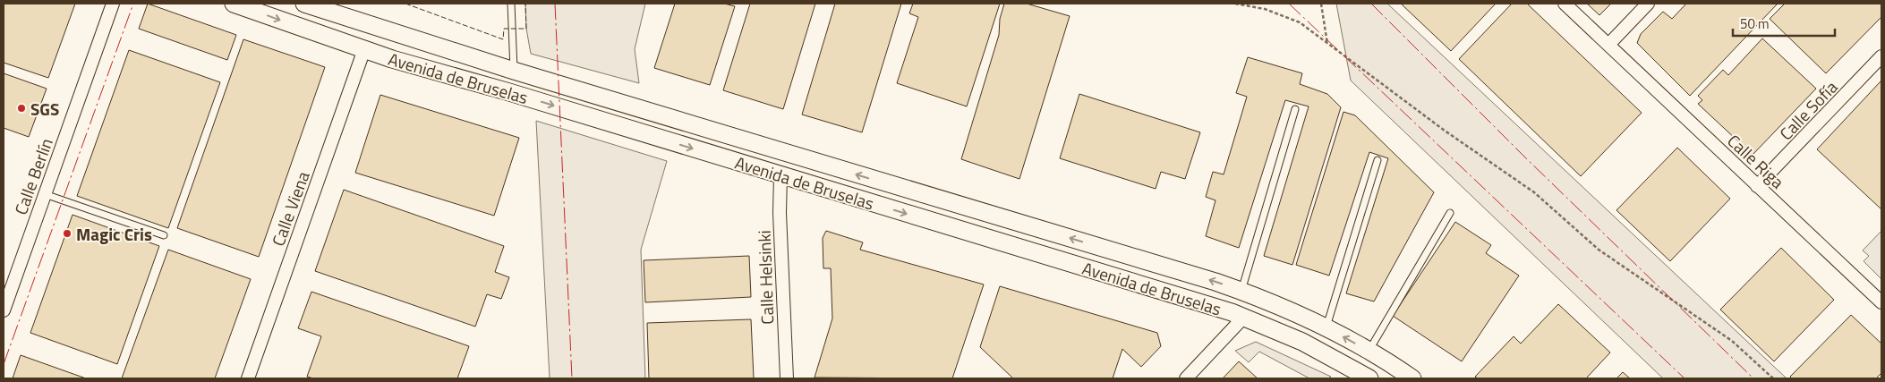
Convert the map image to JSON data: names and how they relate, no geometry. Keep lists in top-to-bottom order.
{
  "streets": {
    "main road": ["Avenida de Bruselas"],
    "street": [
      "Calle Sofía",
      "Calle Riga",
      "Calle Berlín",
      "Calle Viena",
      "Calle Helsinki"
    ]
  },
  "crossings": [
    ["Avenida de Bruselas", "Calle Viena"],
    ["Avenida de Bruselas", "Calle Helsinki"],
    ["Calle Sofía", "Calle Riga"]
  ],
  "places": ["SGS", "Magic Cris"],
  "scale_bar": "50 m"
}
